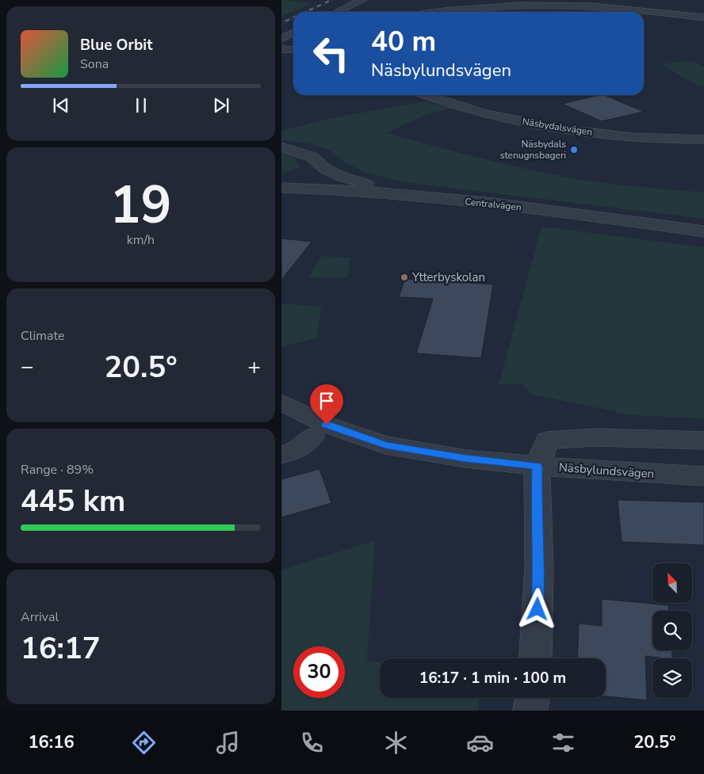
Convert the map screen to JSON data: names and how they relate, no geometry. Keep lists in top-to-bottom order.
{
  "streets": {
    "street": ["Näsbydalsvägen", "Centralvägen", "Näsbylundsvägen"]
  },
  "places": ["Näsbydals stenugnsbageri", "Ytterbyskolan"],
  "north": "top left",
  "page": {
    "turn": ["40 m", "Näsbylundsvägen"],
    "song": ["Blue Orbit", "Sona"],
    "tile": [
      ["19", "km/h"],
      "Climate",
      ["Range · 89%", "445 km"],
      ["Arrival", "16:17"]
    ],
    "heat": ["−", "20.5°", "+"],
    "limit": "30",
    "trip": "16:17 · 1 min · 100 m",
    "tabs": ["16:16", "20.5°"]
  }
}
